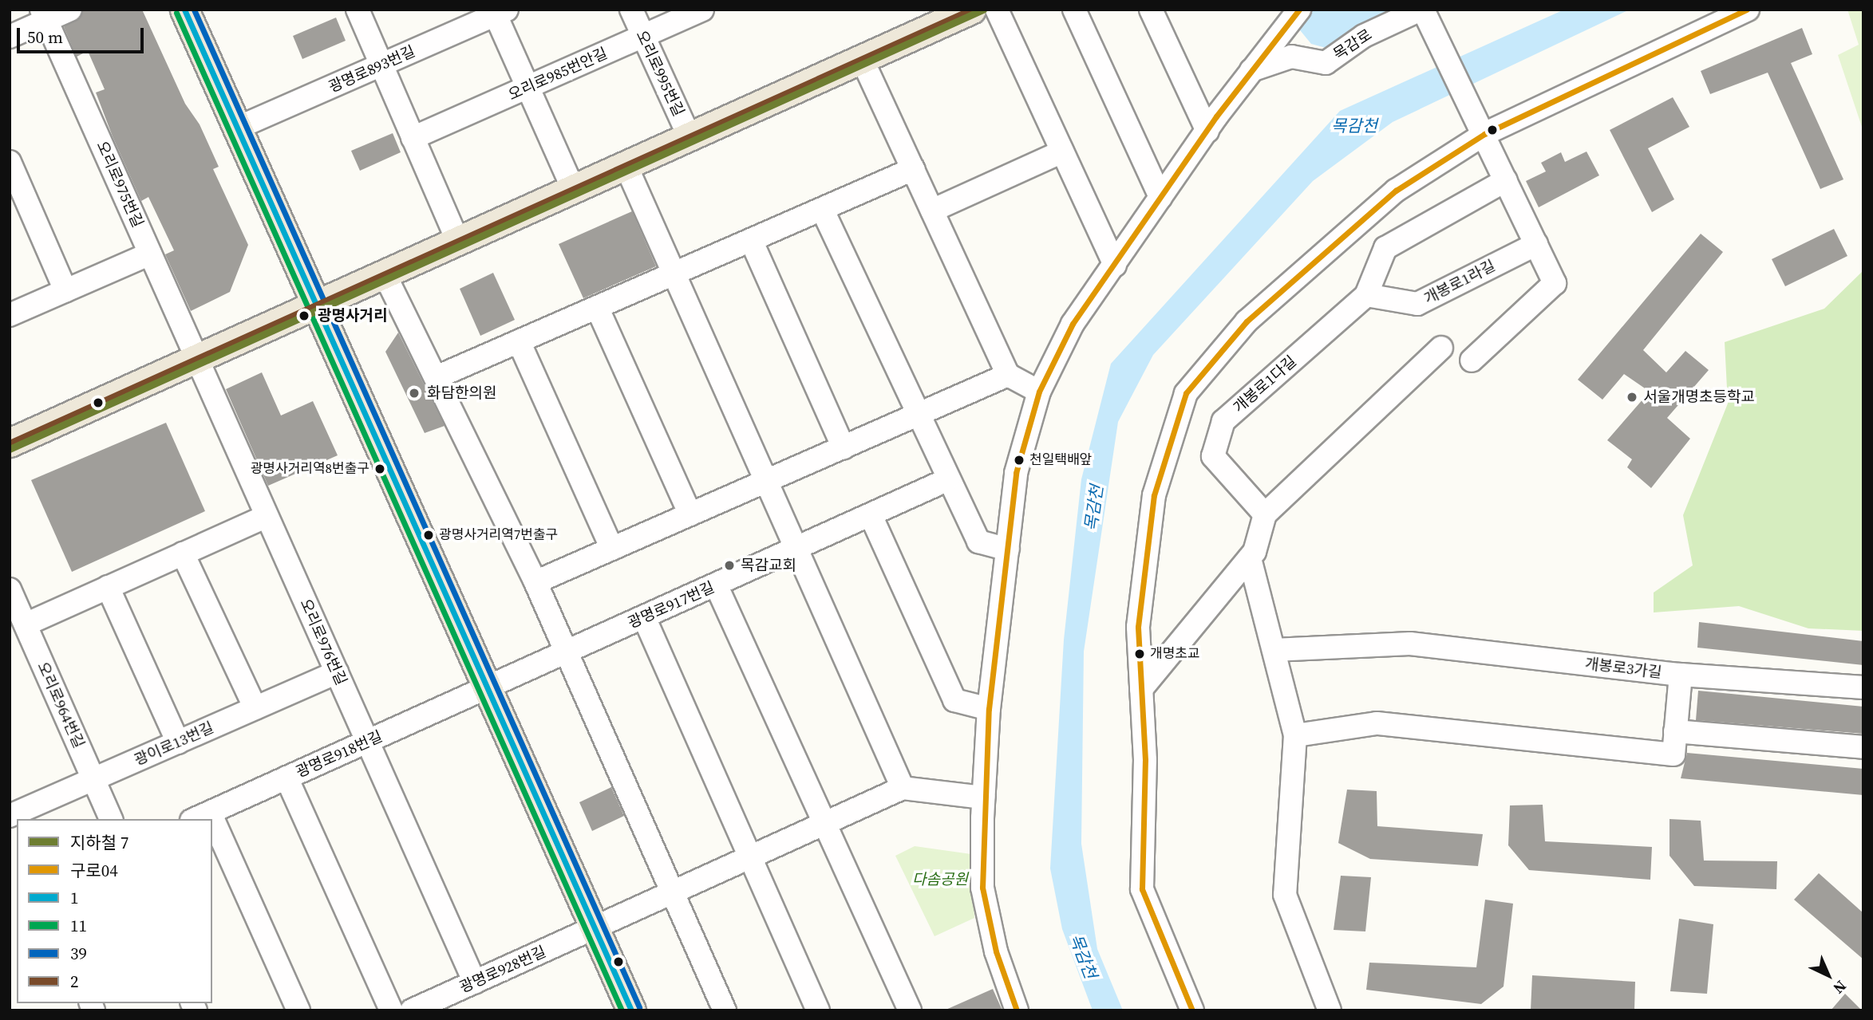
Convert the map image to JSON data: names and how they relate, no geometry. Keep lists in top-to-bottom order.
{
  "streets": {
    "street": [
      "목감로",
      "광명로893번길",
      "오리로995번길",
      "오리로985번안길",
      "오리로975번길",
      "개봉로1라길",
      "개봉로1다길",
      "광명로917번길",
      "오리로976번길",
      "개봉로3가길",
      "오리로964번길",
      "광이로13번길",
      "광명로918번길",
      "광명로928번길"
    ]
  },
  "crossings": [
    ["오리로995번길", "오리로985번안길"],
    ["오리로975번길", "오리로976번길"],
    ["개봉로1라길", "개봉로1다길"],
    ["광명로917번길", "광명로918번길"],
    ["오리로976번길", "광이로13번길"],
    ["오리로976번길", "광명로918번길"],
    ["오리로976번길", "광명로928번길"],
    ["오리로964번길", "광이로13번길"]
  ],
  "water": ["목감천"],
  "parks": ["다솜공원"],
  "places": [
    "광명사거리",
    "화담한의원",
    "서울개명초등학교",
    "천일택배앞",
    "광명사거리역8번출구",
    "광명사거리역7번출구",
    "목감교회",
    "개명초교"
  ],
  "lines": [
    "metro line 7",
    "transit line 구로04",
    "transit line 1",
    "transit line 39",
    "transit line 2",
    "transit line 11"
  ],
  "legend": [
    "지하철 7",
    "구로04",
    "1",
    "11",
    "39",
    "2"
  ],
  "scale_bar": "50 m",
  "north": "bottom right"
}
